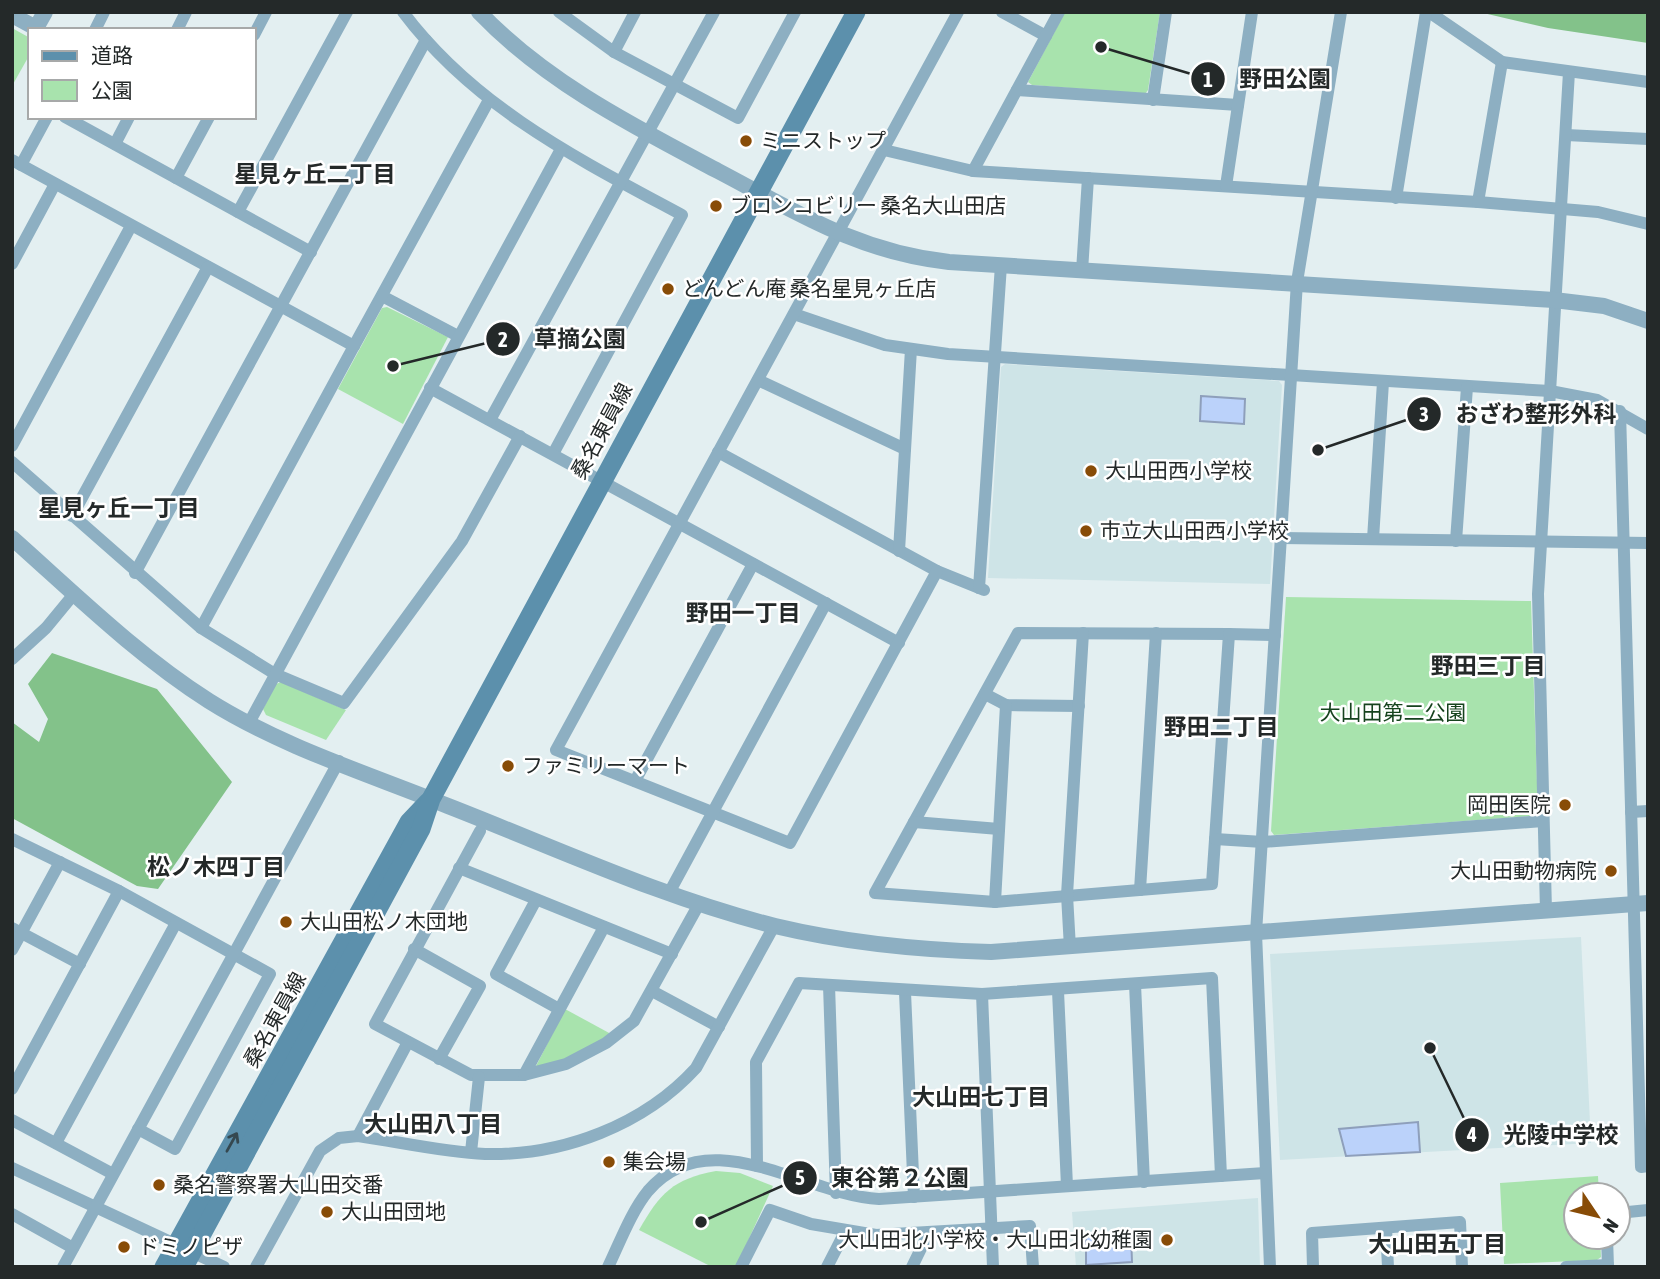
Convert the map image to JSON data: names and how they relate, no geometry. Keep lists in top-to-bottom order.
{
  "streets": {
    "main road": ["桑名東員線"]
  },
  "districts": [
    "星見ヶ丘二丁目",
    "星見ヶ丘一丁目",
    "野田一丁目",
    "野田三丁目",
    "野田二丁目",
    "松ノ木四丁目",
    "大山田七丁目",
    "大山田八丁目",
    "大山田五丁目"
  ],
  "parks": ["大山田第二公園"],
  "places": [
    "野田公園",
    "ミニストップ",
    "ブロンコビリー 桑名大山田店",
    "どんどん庵 桑名星見ヶ丘店",
    "草摘公園",
    "おざわ整形外科",
    "大山田西小学校",
    "市立大山田西小学校",
    "ファミリーマート",
    "岡田医院",
    "大山田動物病院",
    "大山田松ノ木団地",
    "光陵中学校",
    "集会場",
    "桑名警察署大山田交番",
    "大山田団地",
    "東谷第２公園",
    "大山田北小学校・大山田北幼稚園",
    "ドミノピザ"
  ],
  "legend": ["道路", "公園"],
  "north": "bottom right"
}
